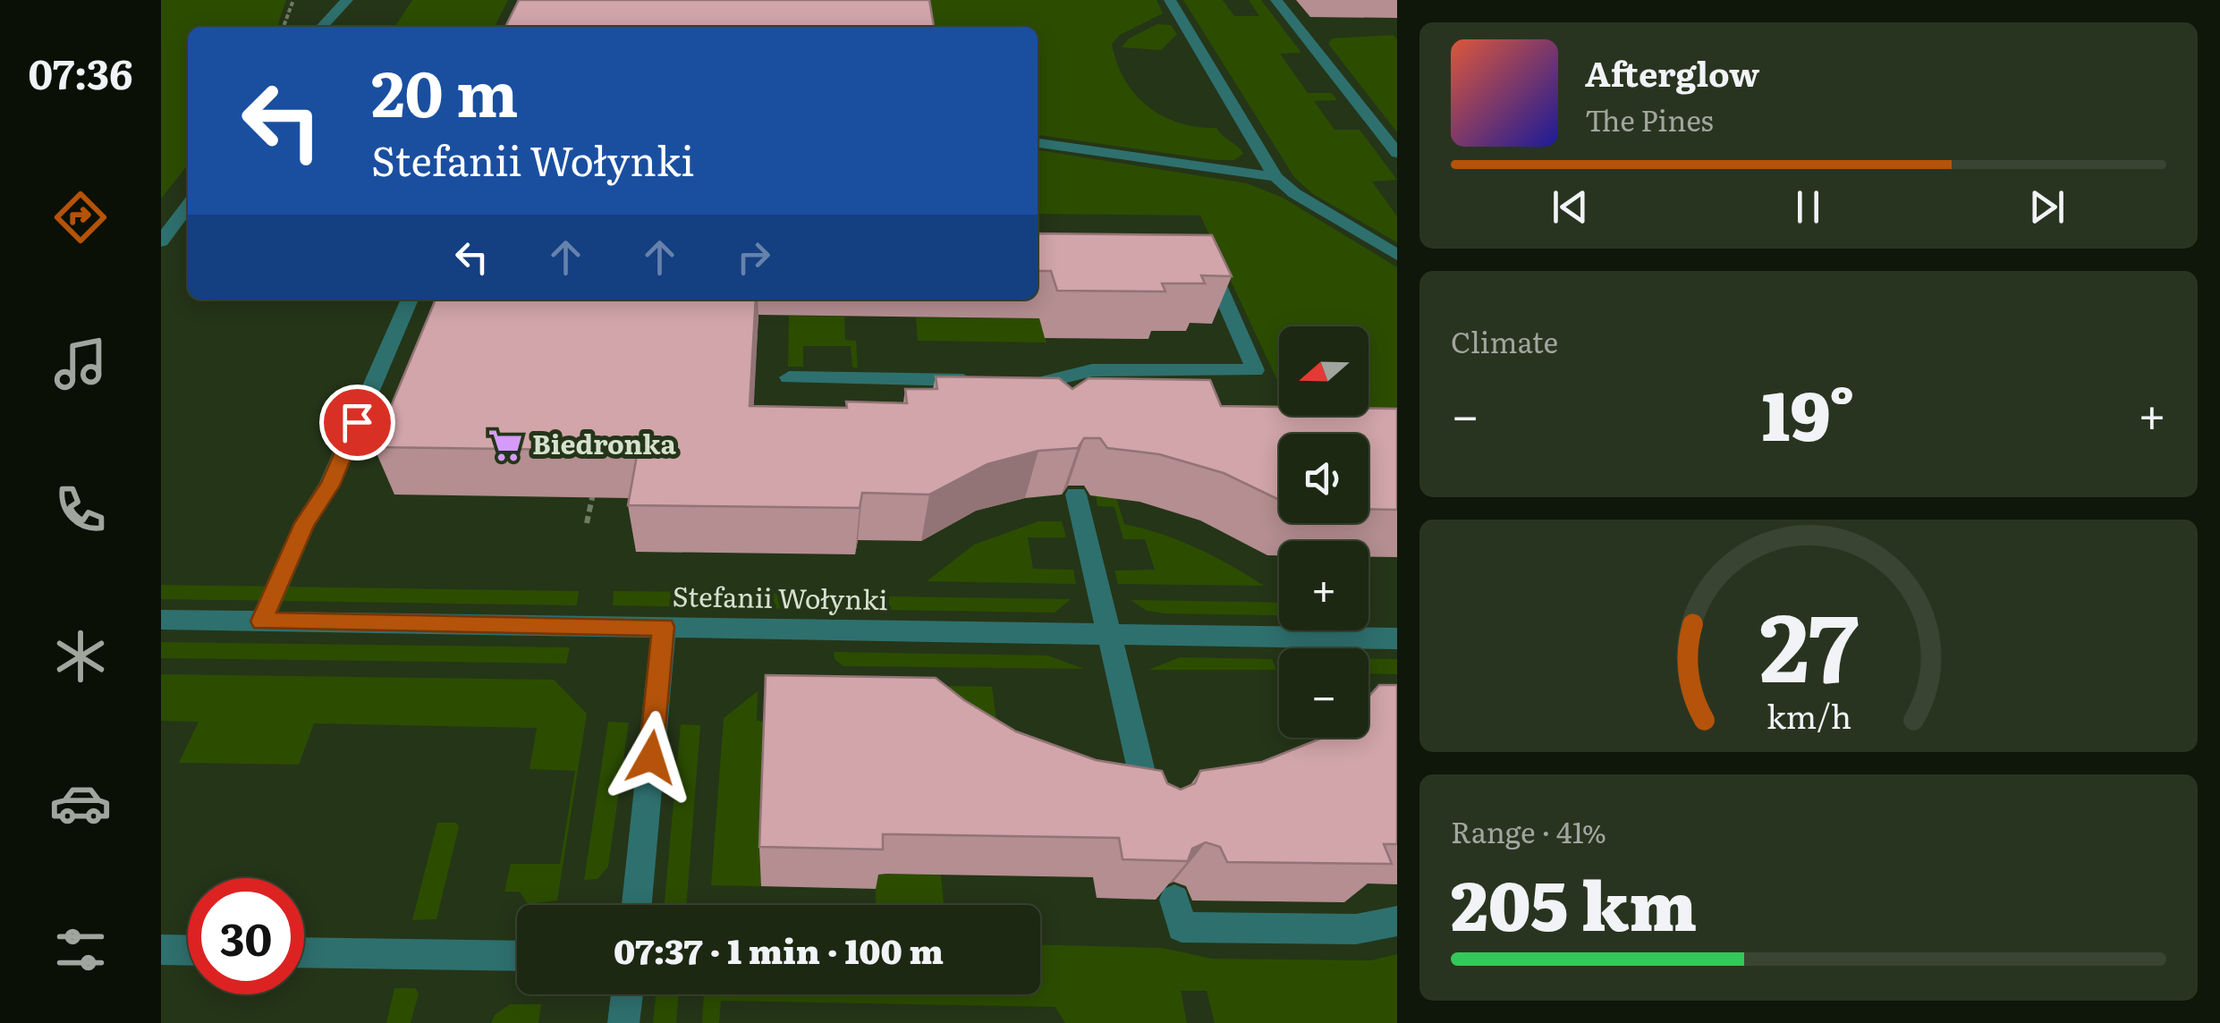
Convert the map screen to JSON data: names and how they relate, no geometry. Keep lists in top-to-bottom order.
{
  "streets": {
    "street": ["Stefanii Wołynki"]
  },
  "places": {
    "supermarket": ["Biedronka"]
  },
  "north": "left",
  "page": {
    "tabs": "07:36",
    "turn": ["20 m", "Stefanii Wołynki"],
    "song": ["Afterglow", "The Pines"],
    "tile": [
      "Climate",
      ["Range · 41%", "205 km"]
    ],
    "map_buttons": ["+", "−"],
    "heat": ["−", "19°", "+"],
    "limit": "30",
    "trip": "07:37 · 1 min · 100 m",
    "gauge": ["27", "km/h"]
  }
}
